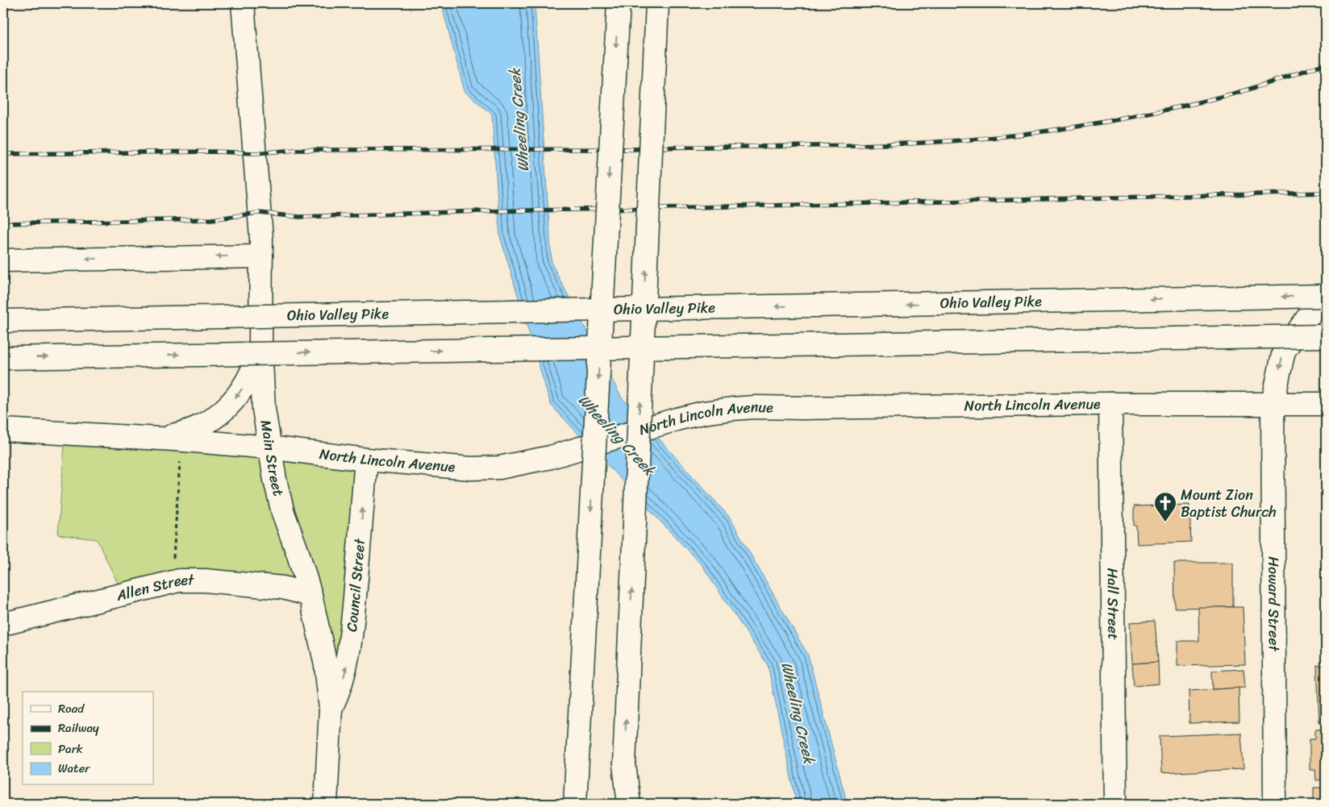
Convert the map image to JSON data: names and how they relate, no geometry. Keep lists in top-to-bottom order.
{
  "streets": {
    "main road": [
      "Ohio Valley Pike",
      "North Lincoln Avenue",
      "Main Street",
      "Council Street",
      "Allen Street",
      "Hall Street",
      "Howard Street"
    ]
  },
  "crossings": [
    ["Ohio Valley Pike", "Howard Street"],
    ["North Lincoln Avenue", "Main Street"],
    ["North Lincoln Avenue", "Council Street"],
    ["North Lincoln Avenue", "Hall Street"],
    ["North Lincoln Avenue", "Howard Street"],
    ["Main Street", "Council Street"],
    ["Main Street", "Allen Street"]
  ],
  "one_way": ["Council Street"],
  "water": ["Wheeling Creek"],
  "places": {
    "church": ["Mount Zion Baptist Church"]
  },
  "legend": [
    "Road",
    "Railway",
    "Park",
    "Water"
  ]
}
